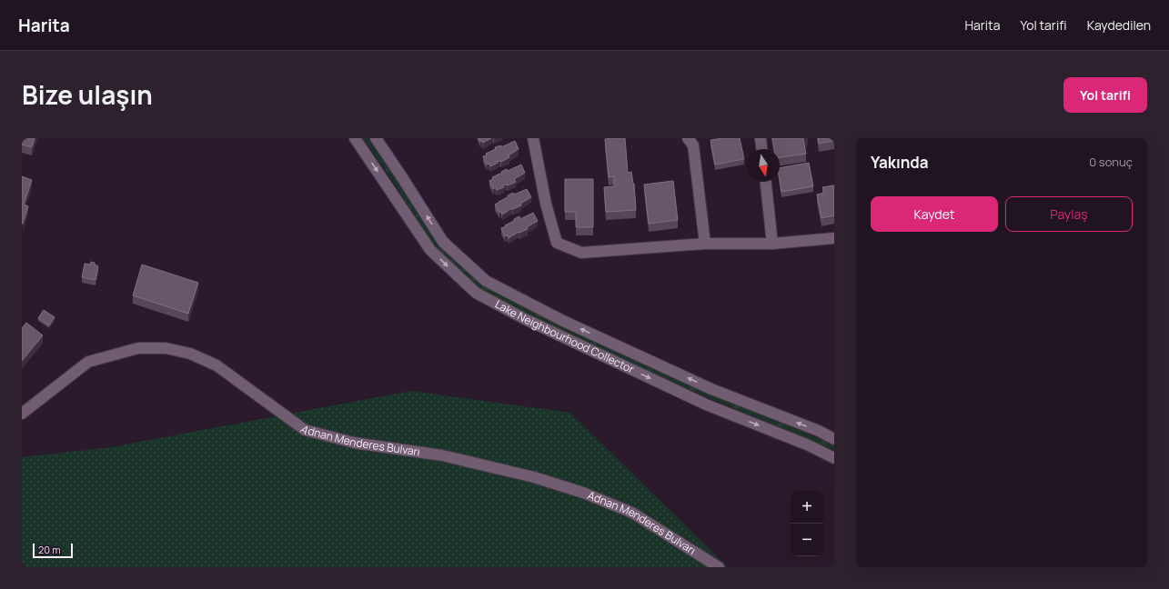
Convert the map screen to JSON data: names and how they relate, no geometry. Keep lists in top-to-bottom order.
{
  "streets": {
    "street": ["Lake Neighbourhood Collector", "Adnan Menderes Bulvarı"]
  },
  "scale_bar": "20 m",
  "north": "bottom",
  "page": {
    "header": "Harita",
    "nav": ["Harita", "Yol tarifi", "Kaydedilen"],
    "title": "Bize ulaşın",
    "buttons": [
      "Yol tarifi",
      ["Kaydet", "Paylaş"]
    ],
    "heading": ["Yakında", "0 sonuç"],
    "map_buttons": ["+", "−"],
    "scale": "20 m"
  }
}
